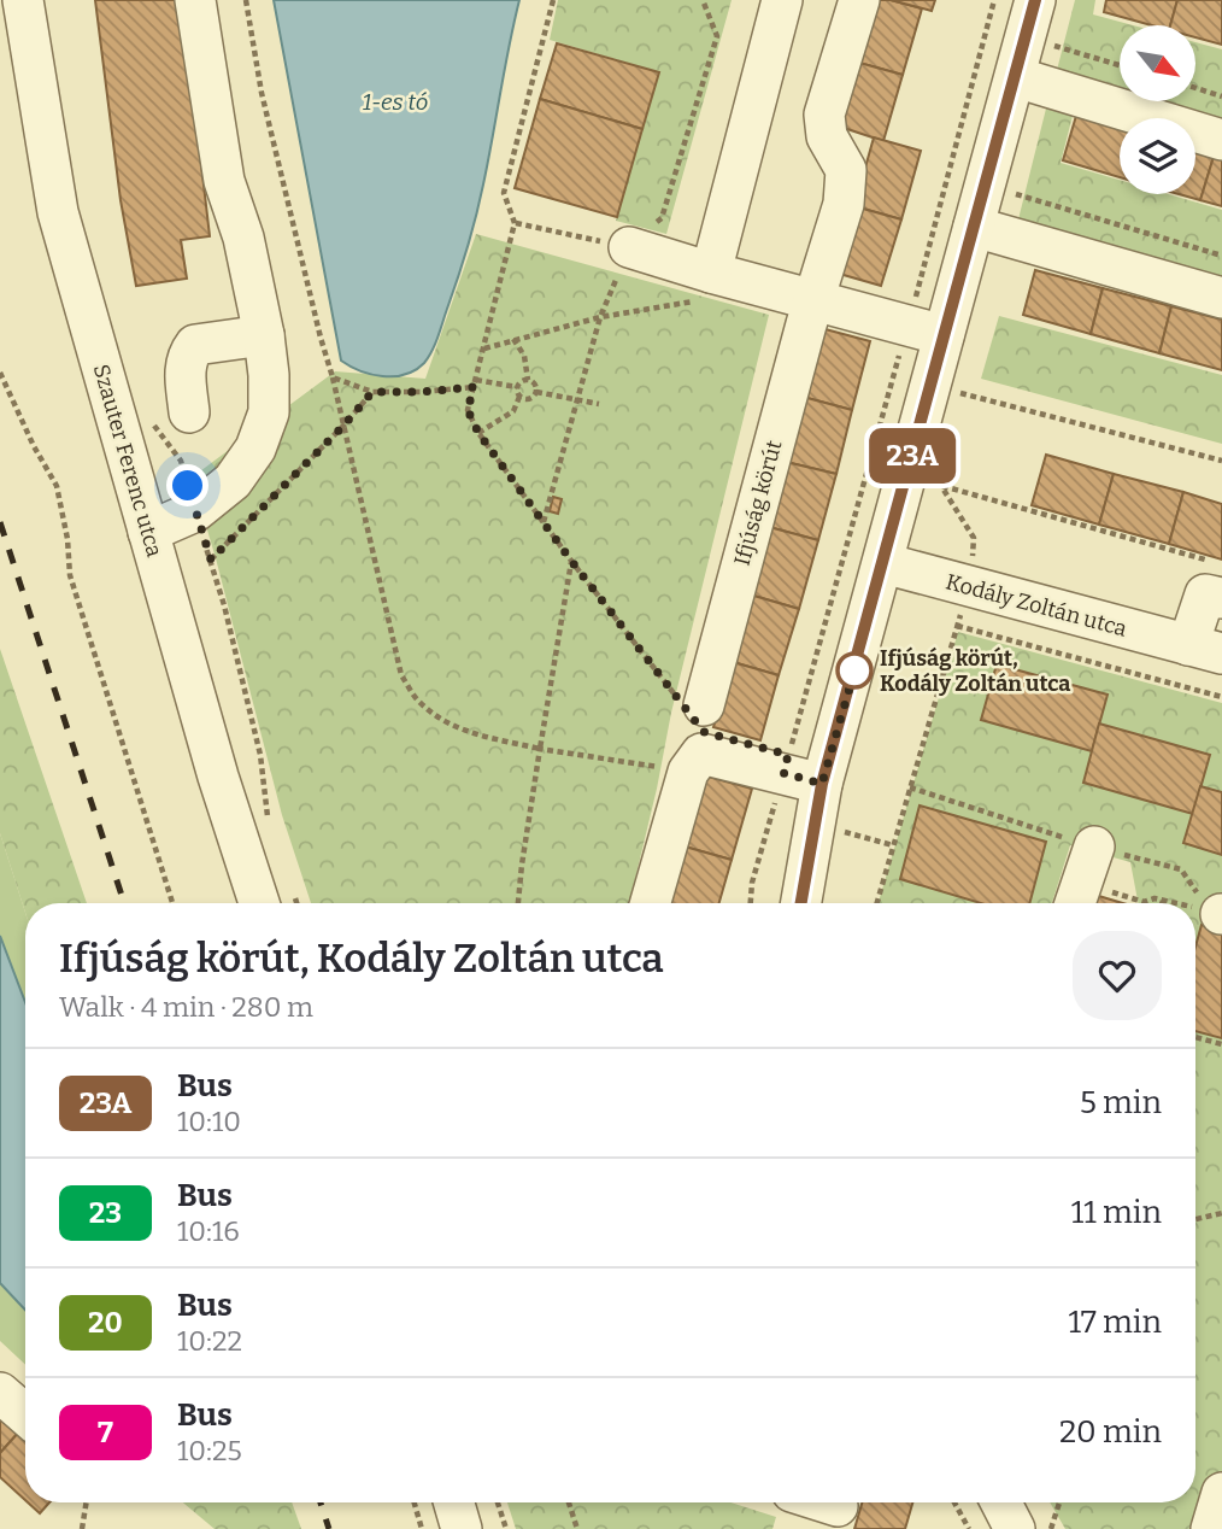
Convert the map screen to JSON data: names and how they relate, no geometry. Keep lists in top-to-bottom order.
{
  "streets": {
    "street": ["Szauter Ferenc utca", "Ifjúság körút", "Kodály Zoltán utca"]
  },
  "water": ["1-es tó"],
  "places": ["Ifjúság körút, Kodály Zoltán utca"],
  "lines": ["bus line 23A"],
  "north": "bottom right",
  "page": {
    "on_map": "23A",
    "heading": ["Ifjúság körút, Kodály Zoltán utca", "Walk · 4 min · 280 m"],
    "list": [
      {
        "mark": "23A",
        "name": "Bus",
        "note": "10:10",
        "value": "5 min"
      },
      {
        "mark": "23",
        "name": "Bus",
        "note": "10:16",
        "value": "11 min"
      },
      {
        "mark": "20",
        "name": "Bus",
        "note": "10:22",
        "value": "17 min"
      },
      {
        "mark": "7",
        "name": "Bus",
        "note": "10:25",
        "value": "20 min"
      }
    ]
  }
}
